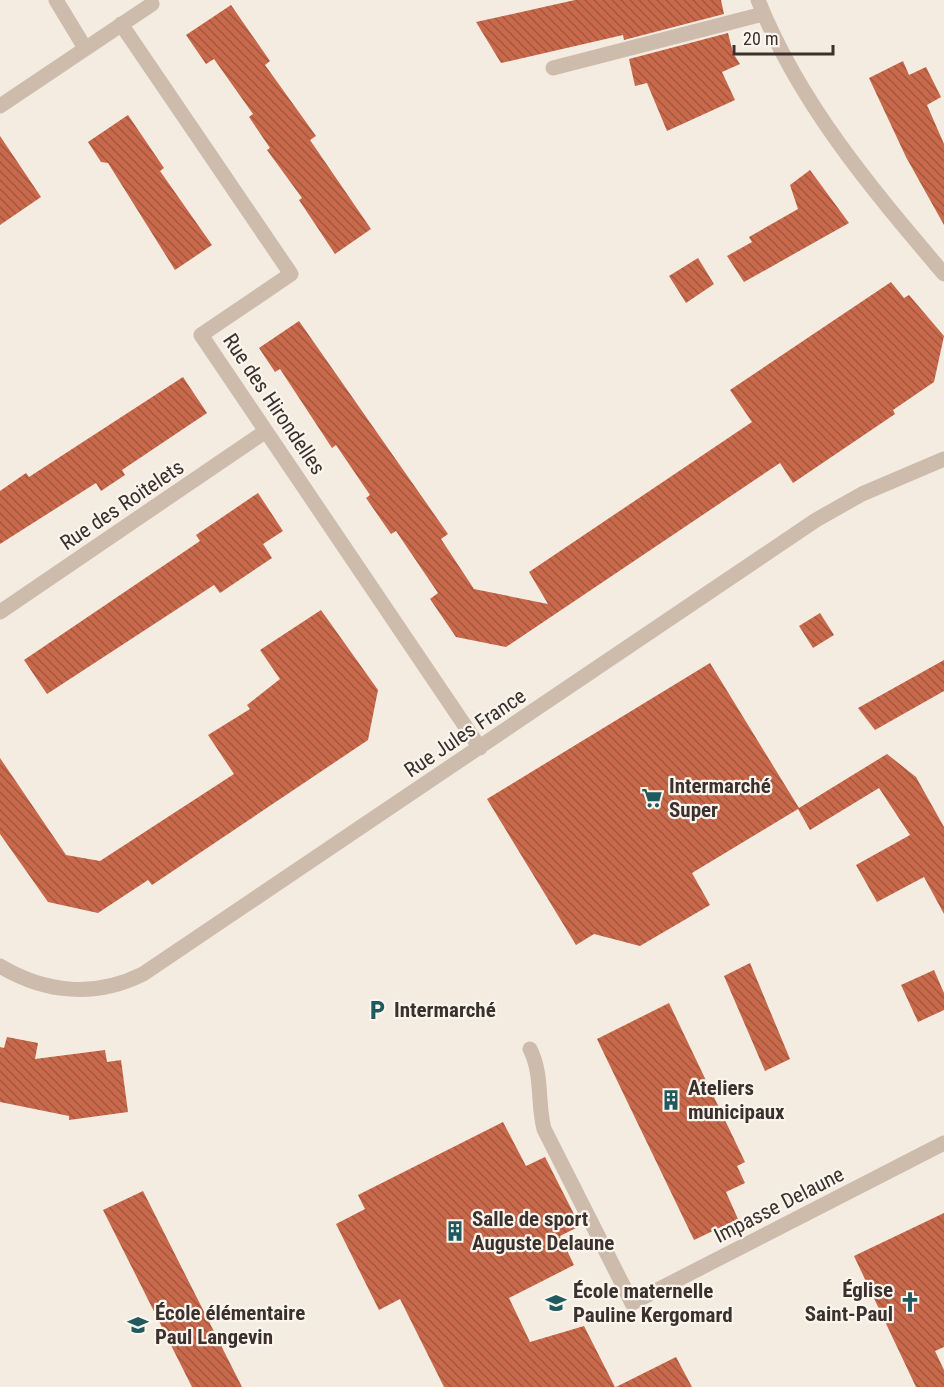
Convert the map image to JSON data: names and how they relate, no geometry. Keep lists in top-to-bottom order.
{
  "streets": {
    "street": [
      "Rue des Hirondelles",
      "Rue des Roitelets",
      "Rue Jules France",
      "Impasse Delaune"
    ]
  },
  "crossings": [
    ["Rue des Hirondelles", "Rue des Roitelets"],
    ["Rue des Hirondelles", "Rue Jules France"]
  ],
  "places": {
    "supermarket": ["Intermarché Super"],
    "parking": ["Intermarché"],
    "building": ["Ateliers municipaux", "Salle de sport Auguste Delaune"],
    "church": ["Église Saint-Paul"],
    "school or university": ["École maternelle Pauline Kergomard", "École élémentaire Paul Langevin"]
  },
  "scale_bar": "20 m"
}
